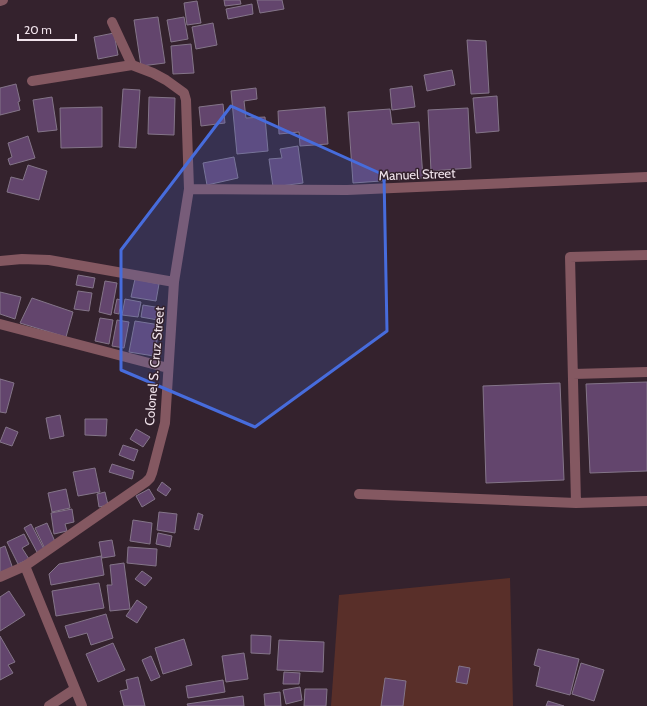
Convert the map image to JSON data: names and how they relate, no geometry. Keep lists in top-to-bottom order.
{
  "streets": {
    "street": ["Manuel Street", "Colonel S. Cruz Street"]
  },
  "crossings": [
    ["Manuel Street", "Colonel S. Cruz Street"]
  ],
  "scale_bar": "20 m"
}
